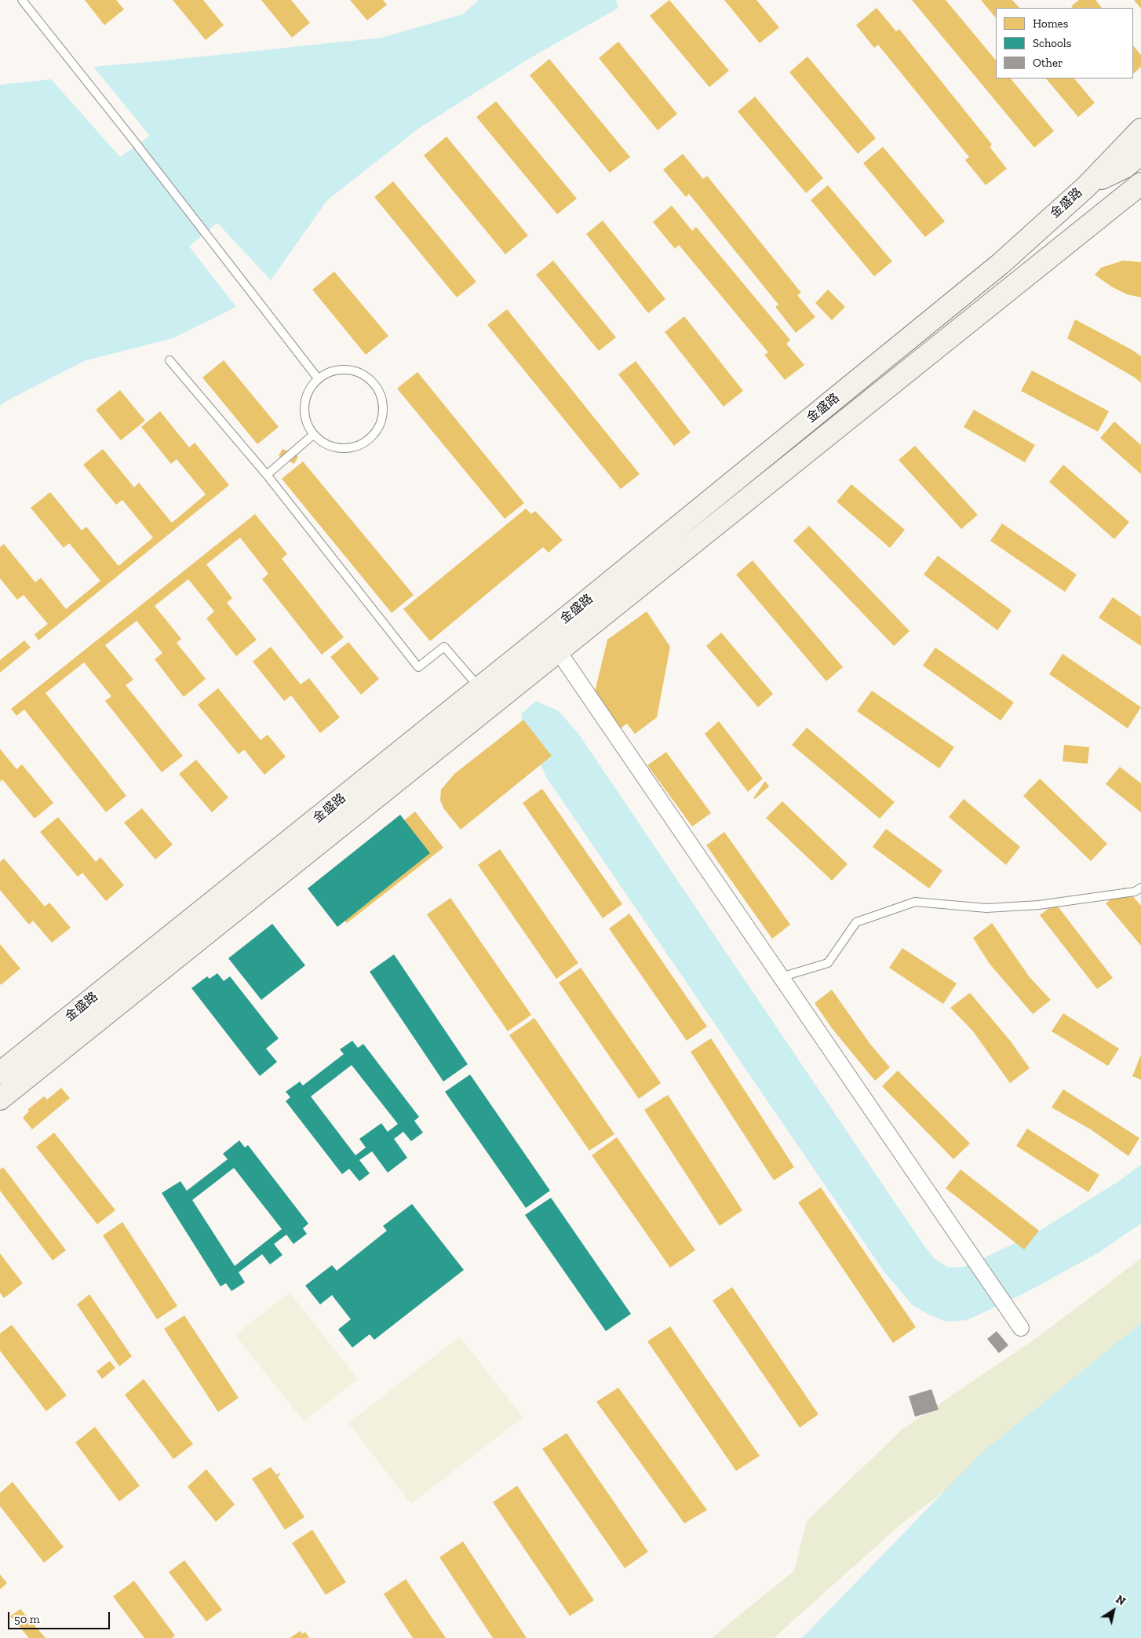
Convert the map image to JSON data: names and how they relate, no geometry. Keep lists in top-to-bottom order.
{
  "streets": {
    "street": ["金盛路"]
  },
  "legend": ["Homes", "Schools", "Other"],
  "scale_bar": "50 m",
  "north": "top right"
}
